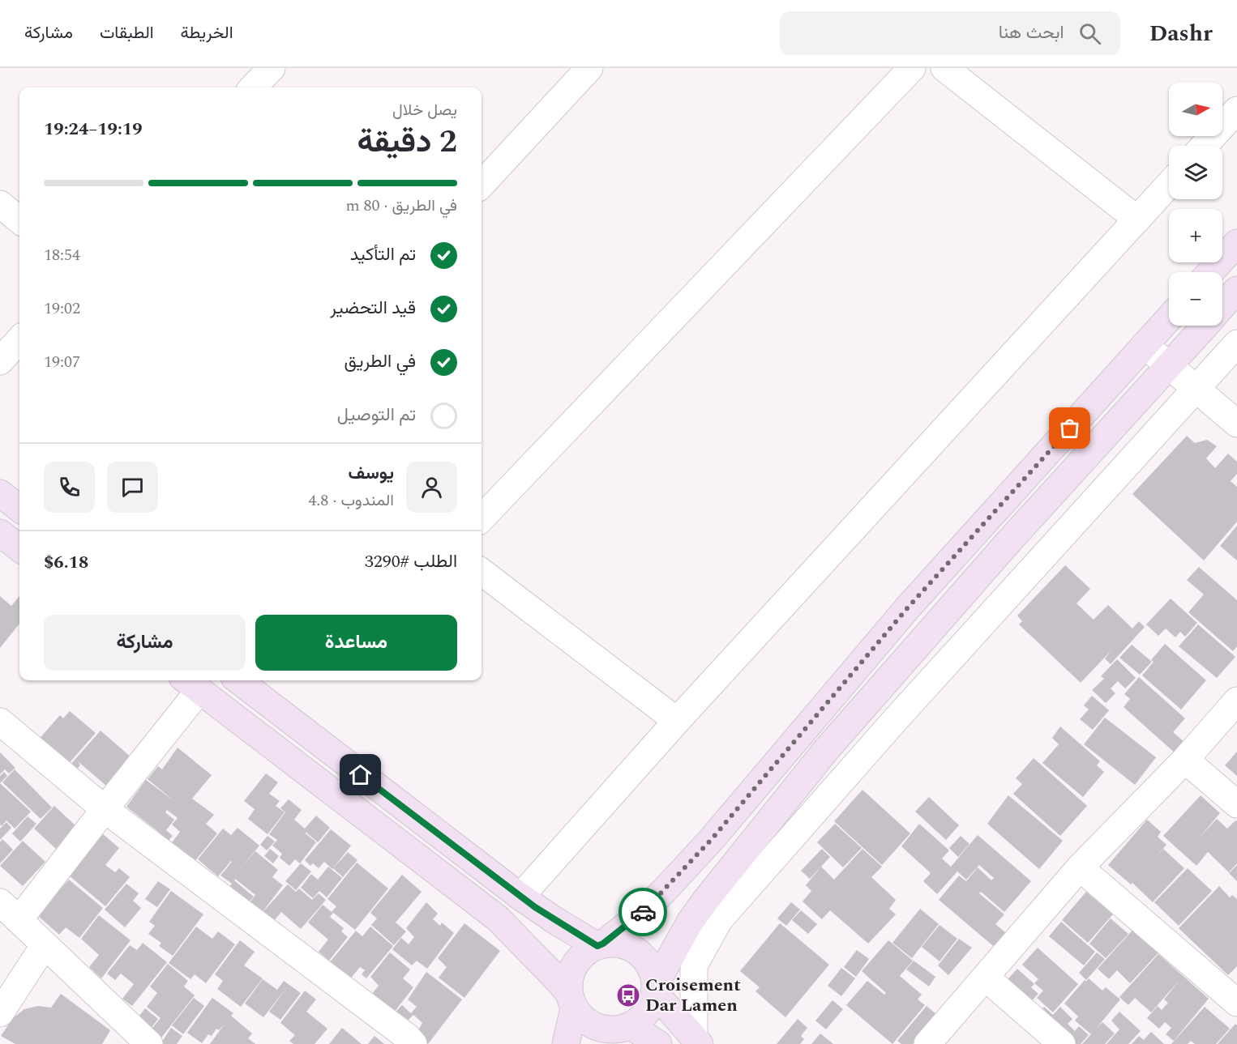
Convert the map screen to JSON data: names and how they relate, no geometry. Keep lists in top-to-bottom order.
{
  "places": {
    "bus stop": ["Croisement Dar Lamen"]
  },
  "north": "right",
  "page": {
    "header": "Dashr",
    "search": "ابحث هنا",
    "nav": ["الخريطة", "الطبقات", "مشاركة"],
    "map_buttons": ["+", "−"],
    "heading": ["2 دقيقة", "يصل خلال", "19:19–19:24"],
    "panel": [
      "يوسف",
      "المندوب · 4.8",
      "الطلب #3290",
      "$6.18"
    ],
    "bar": "في الطريق · 80 m",
    "list": [
      ["تم التأكيد", "18:54"],
      ["قيد التحضير", "19:02"],
      ["في الطريق", "19:07"],
      "تم التوصيل"
    ],
    "buttons": ["مساعدة", "مشاركة"]
  }
}
